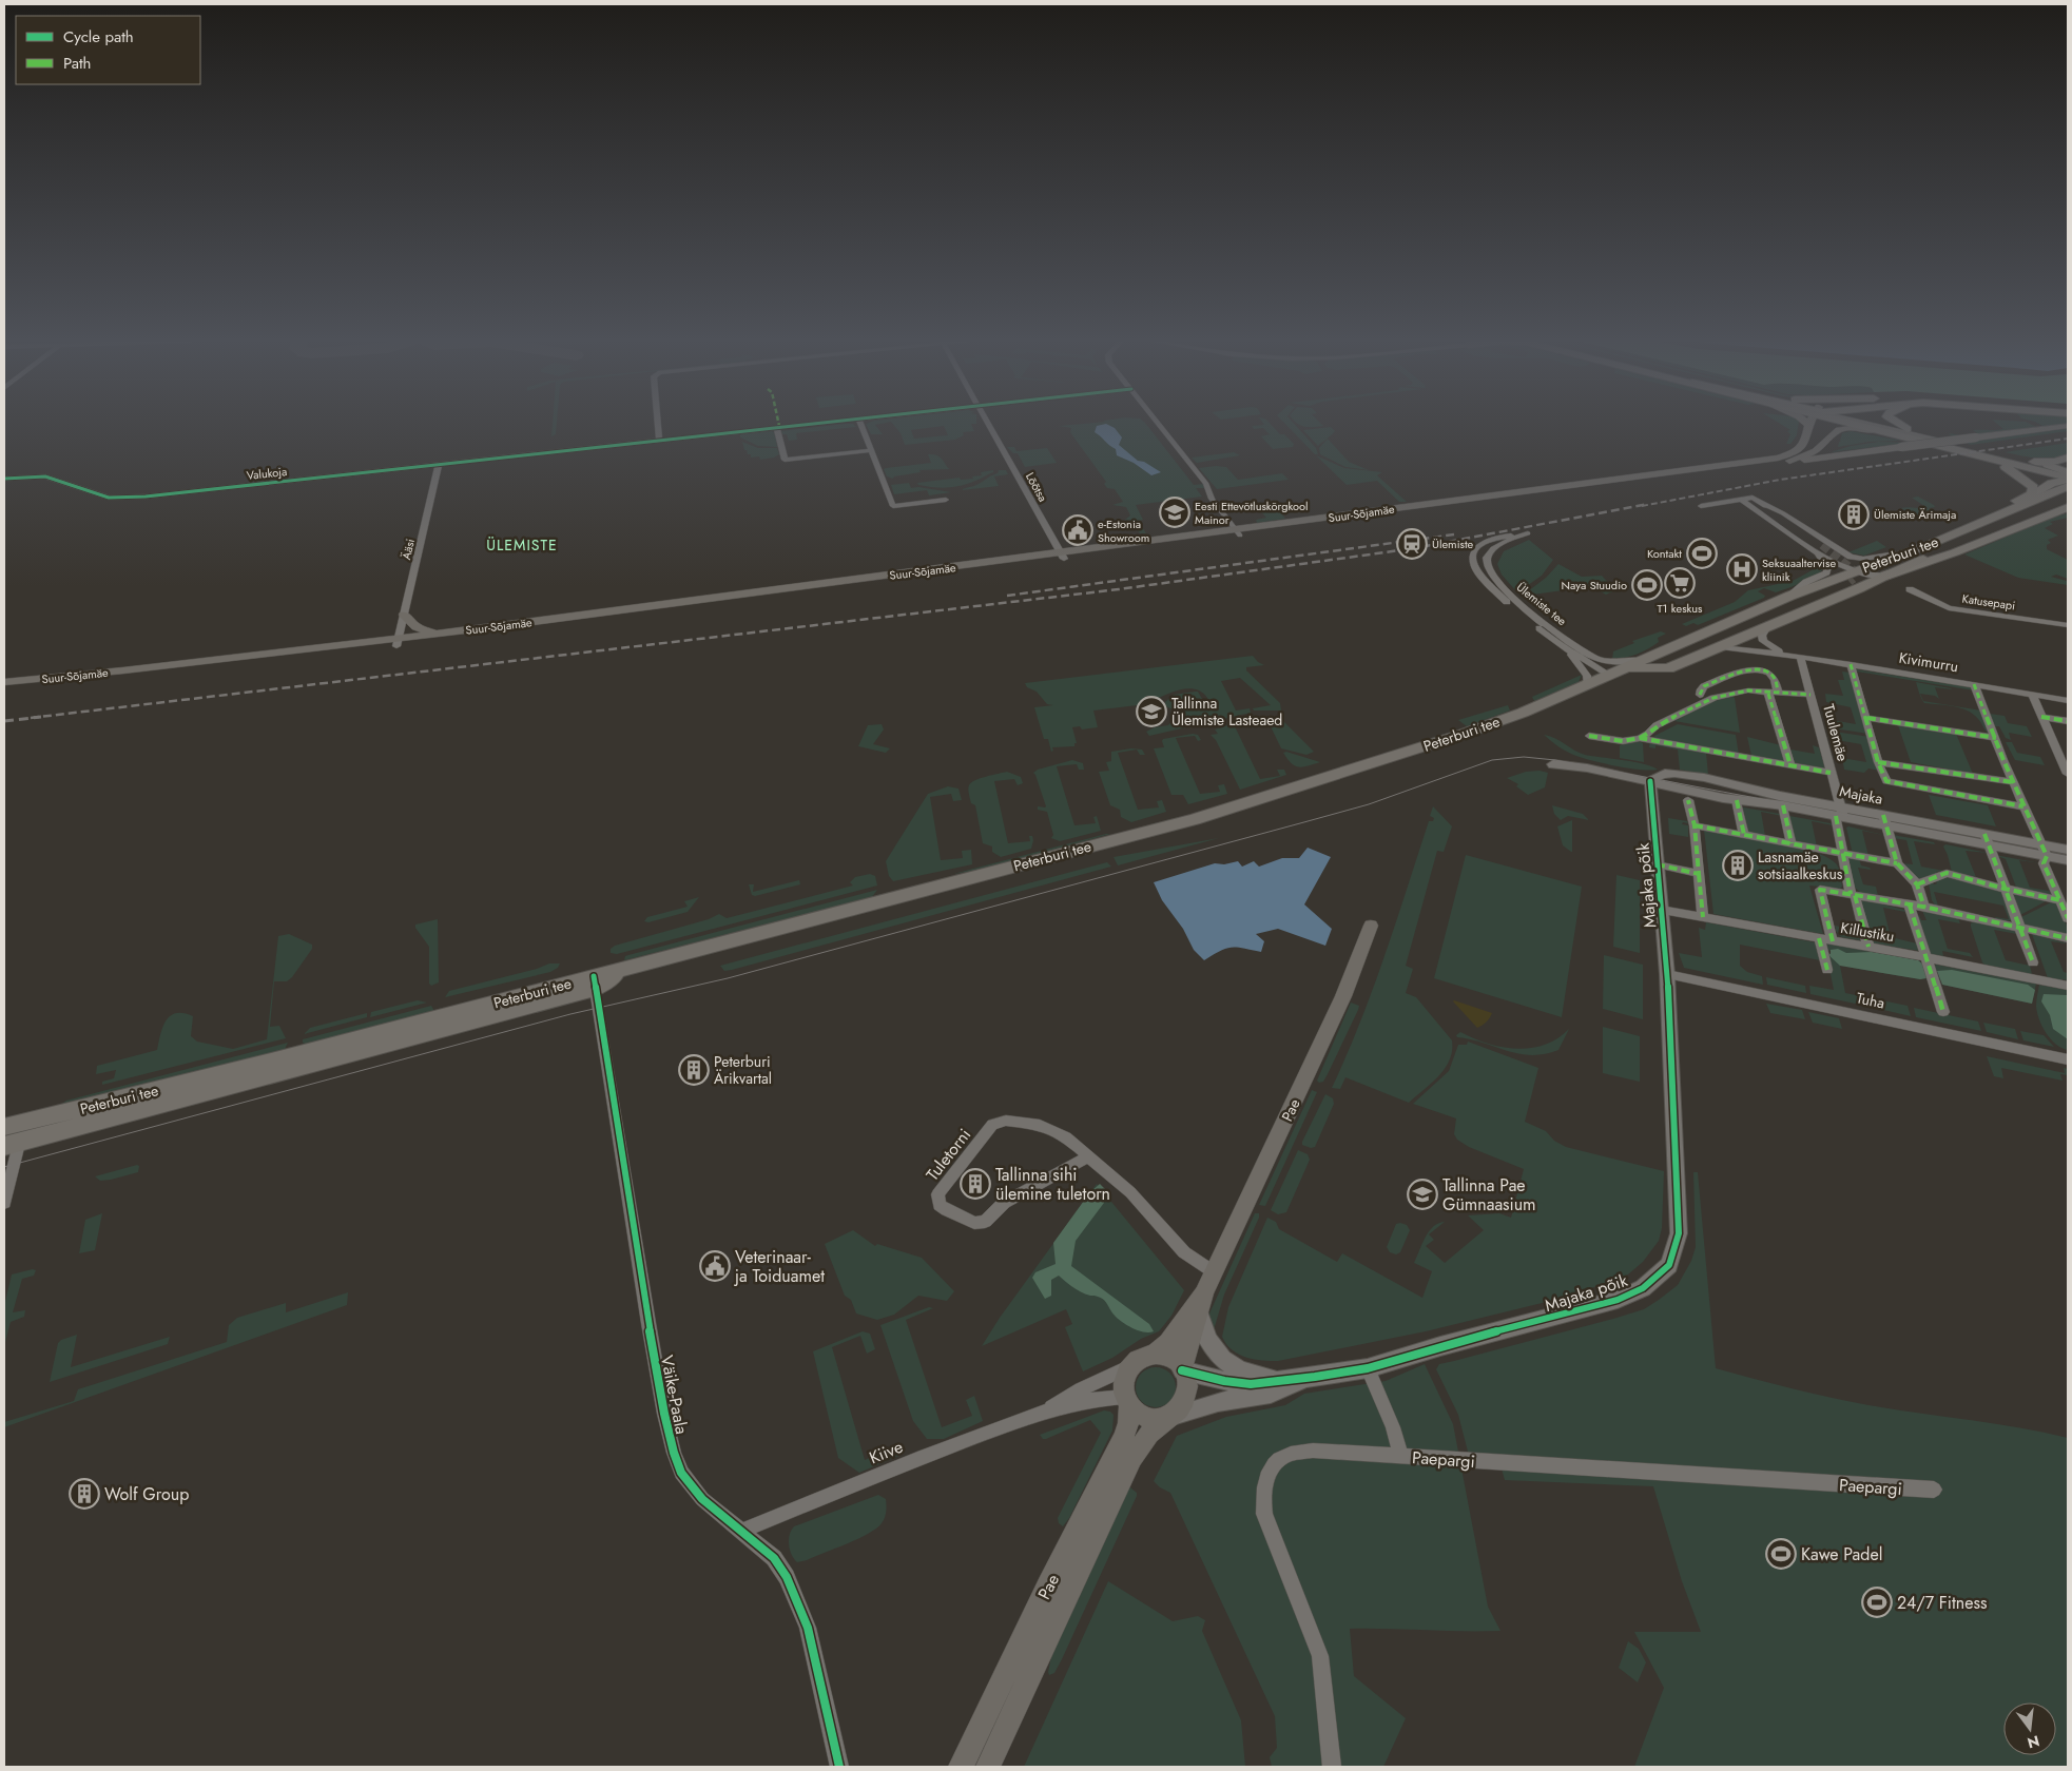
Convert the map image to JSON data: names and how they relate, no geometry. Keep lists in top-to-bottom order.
{
  "streets": {
    "highway": ["Peterburi tee"],
    "main road": ["Suur-Sõjamäe", "Pae"],
    "street": [
      "Valukoja",
      "Lõõtsa",
      "Ääsi",
      "Katusepapi",
      "Ülemiste tee",
      "Kivimurru",
      "Tuulemäe",
      "Majaka",
      "Majaka põik",
      "Killustiku",
      "Tuha",
      "Tuletorni",
      "Väike-Paala",
      "Kiive",
      "Paepargi"
    ]
  },
  "crossings": [
    ["Valukoja", "Ääsi"],
    ["Lõõtsa", "Suur-Sõjamäe"],
    ["Suur-Sõjamäe", "Ääsi"],
    ["Peterburi tee", "Ülemiste tee"],
    ["Peterburi tee", "Kivimurru"],
    ["Peterburi tee", "Väike-Paala"],
    ["Kivimurru", "Tuulemäe"],
    ["Tuulemäe", "Majaka"],
    ["Tuulemäe", "Killustiku"],
    ["Majaka", "Majaka põik"],
    ["Majaka põik", "Killustiku"],
    ["Majaka põik", "Tuha"],
    ["Majaka põik", "Pae"],
    ["Majaka põik", "Kiive"],
    ["Pae", "Tuletorni"],
    ["Pae", "Kiive"],
    ["Väike-Paala", "Kiive"]
  ],
  "districts": ["ÜLEMISTE"],
  "places": {
    "school or university": ["Eesti Ettevõtluskõrgkool Mainor", "Tallinna Ülemiste Lasteaed", "Tallinna Pae Gümnaasium"],
    "building": [
      "Ülemiste Ärimaja",
      "Lasnamäe sotsiaalkeskus",
      "Peterburi Ärikvartal",
      "Tallinna sihi ülemine tuletorn",
      "Wolf Group"
    ],
    "public building": ["e-Estonia Showroom", "Veterinaar- ja Toiduamet"],
    "station": ["Ülemiste"],
    "sports": [
      "Kontakt",
      "Naya Stuudio",
      "Kawe Padel",
      "24/7 Fitness"
    ],
    "hospital": ["Seksuaaltervise kliinik"],
    "supermarket": ["T1 keskus"]
  },
  "legend": ["Cycle path", "Path"],
  "north": "bottom"
}
